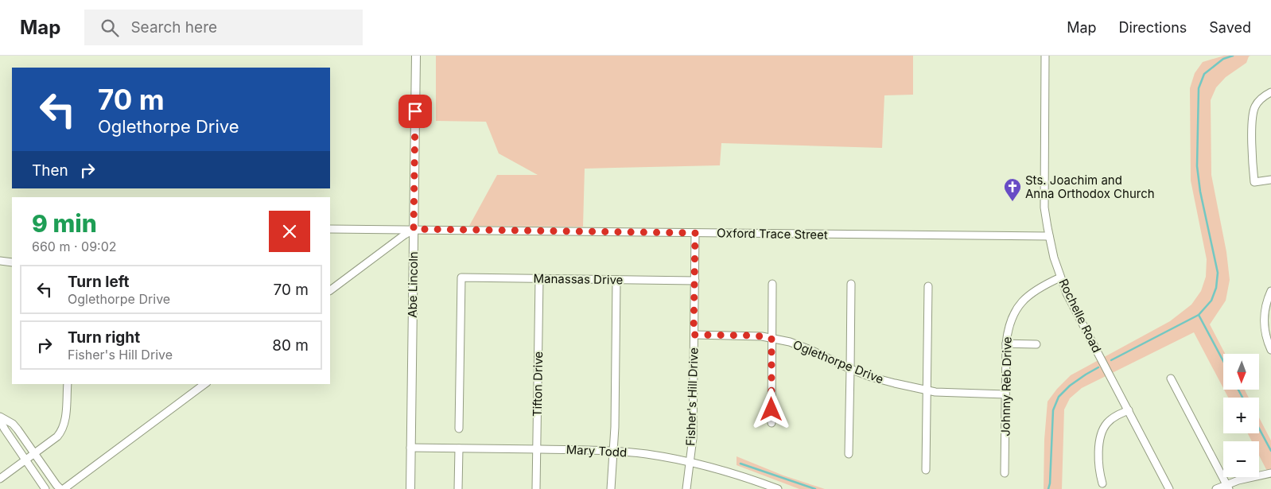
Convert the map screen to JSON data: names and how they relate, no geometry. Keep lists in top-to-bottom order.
{
  "streets": {
    "street": [
      "Oxford Trace Street",
      "Manassas Drive",
      "Abe Lincoln",
      "Rochelle Road",
      "Oglethorpe Drive",
      "Tifton Drive",
      "Johnny Reb Drive",
      "Fisher's Hill Drive",
      "Mary Todd"
    ]
  },
  "crossings": [
    ["Oxford Trace Street", "Abe Lincoln"],
    ["Oxford Trace Street", "Rochelle Road"],
    ["Oxford Trace Street", "Fisher's Hill Drive"],
    ["Manassas Drive", "Tifton Drive"],
    ["Manassas Drive", "Fisher's Hill Drive"],
    ["Abe Lincoln", "Mary Todd"],
    ["Rochelle Road", "Johnny Reb Drive"],
    ["Oglethorpe Drive", "Johnny Reb Drive"],
    ["Oglethorpe Drive", "Fisher's Hill Drive"],
    ["Tifton Drive", "Mary Todd"],
    ["Fisher's Hill Drive", "Mary Todd"]
  ],
  "places": {
    "church": ["Sts. Joachim and Anna Orthodox Church"]
  },
  "north": "bottom",
  "page": {
    "header": "Map",
    "search": "Search here",
    "nav": ["Map", "Directions", "Saved"],
    "turn": ["70 m", "Oglethorpe Drive"],
    "then": "Then",
    "heading": ["9 min", "660 m · 09:02"],
    "list": [
      {
        "name": "Turn left",
        "note": "Oglethorpe Drive",
        "value": "70 m"
      },
      {
        "name": "Turn right",
        "note": "Fisher's Hill Drive",
        "value": "80 m"
      }
    ],
    "map_buttons": ["+", "−"]
  }
}
